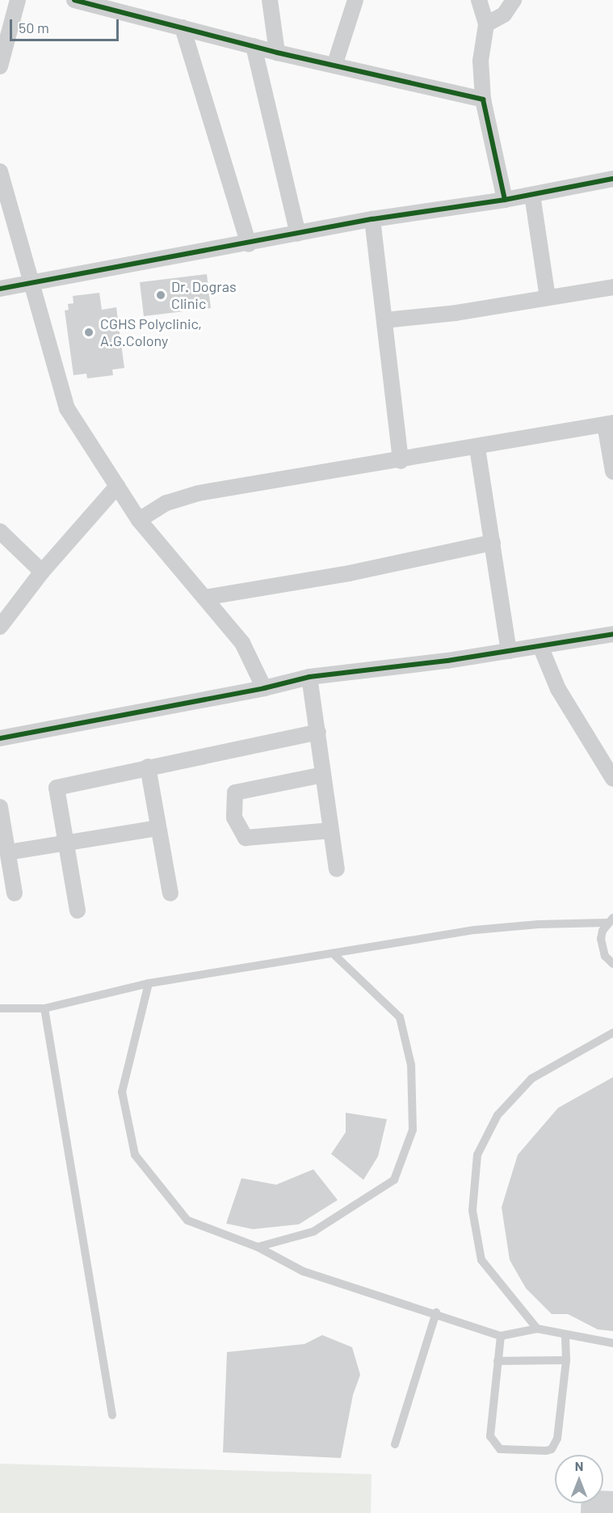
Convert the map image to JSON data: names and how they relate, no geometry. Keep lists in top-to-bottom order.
{
  "places": ["Dr. Dogras Clinic", "CGHS Polyclinic, A.G.Colony"],
  "scale_bar": "50 m",
  "north": "top"
}
